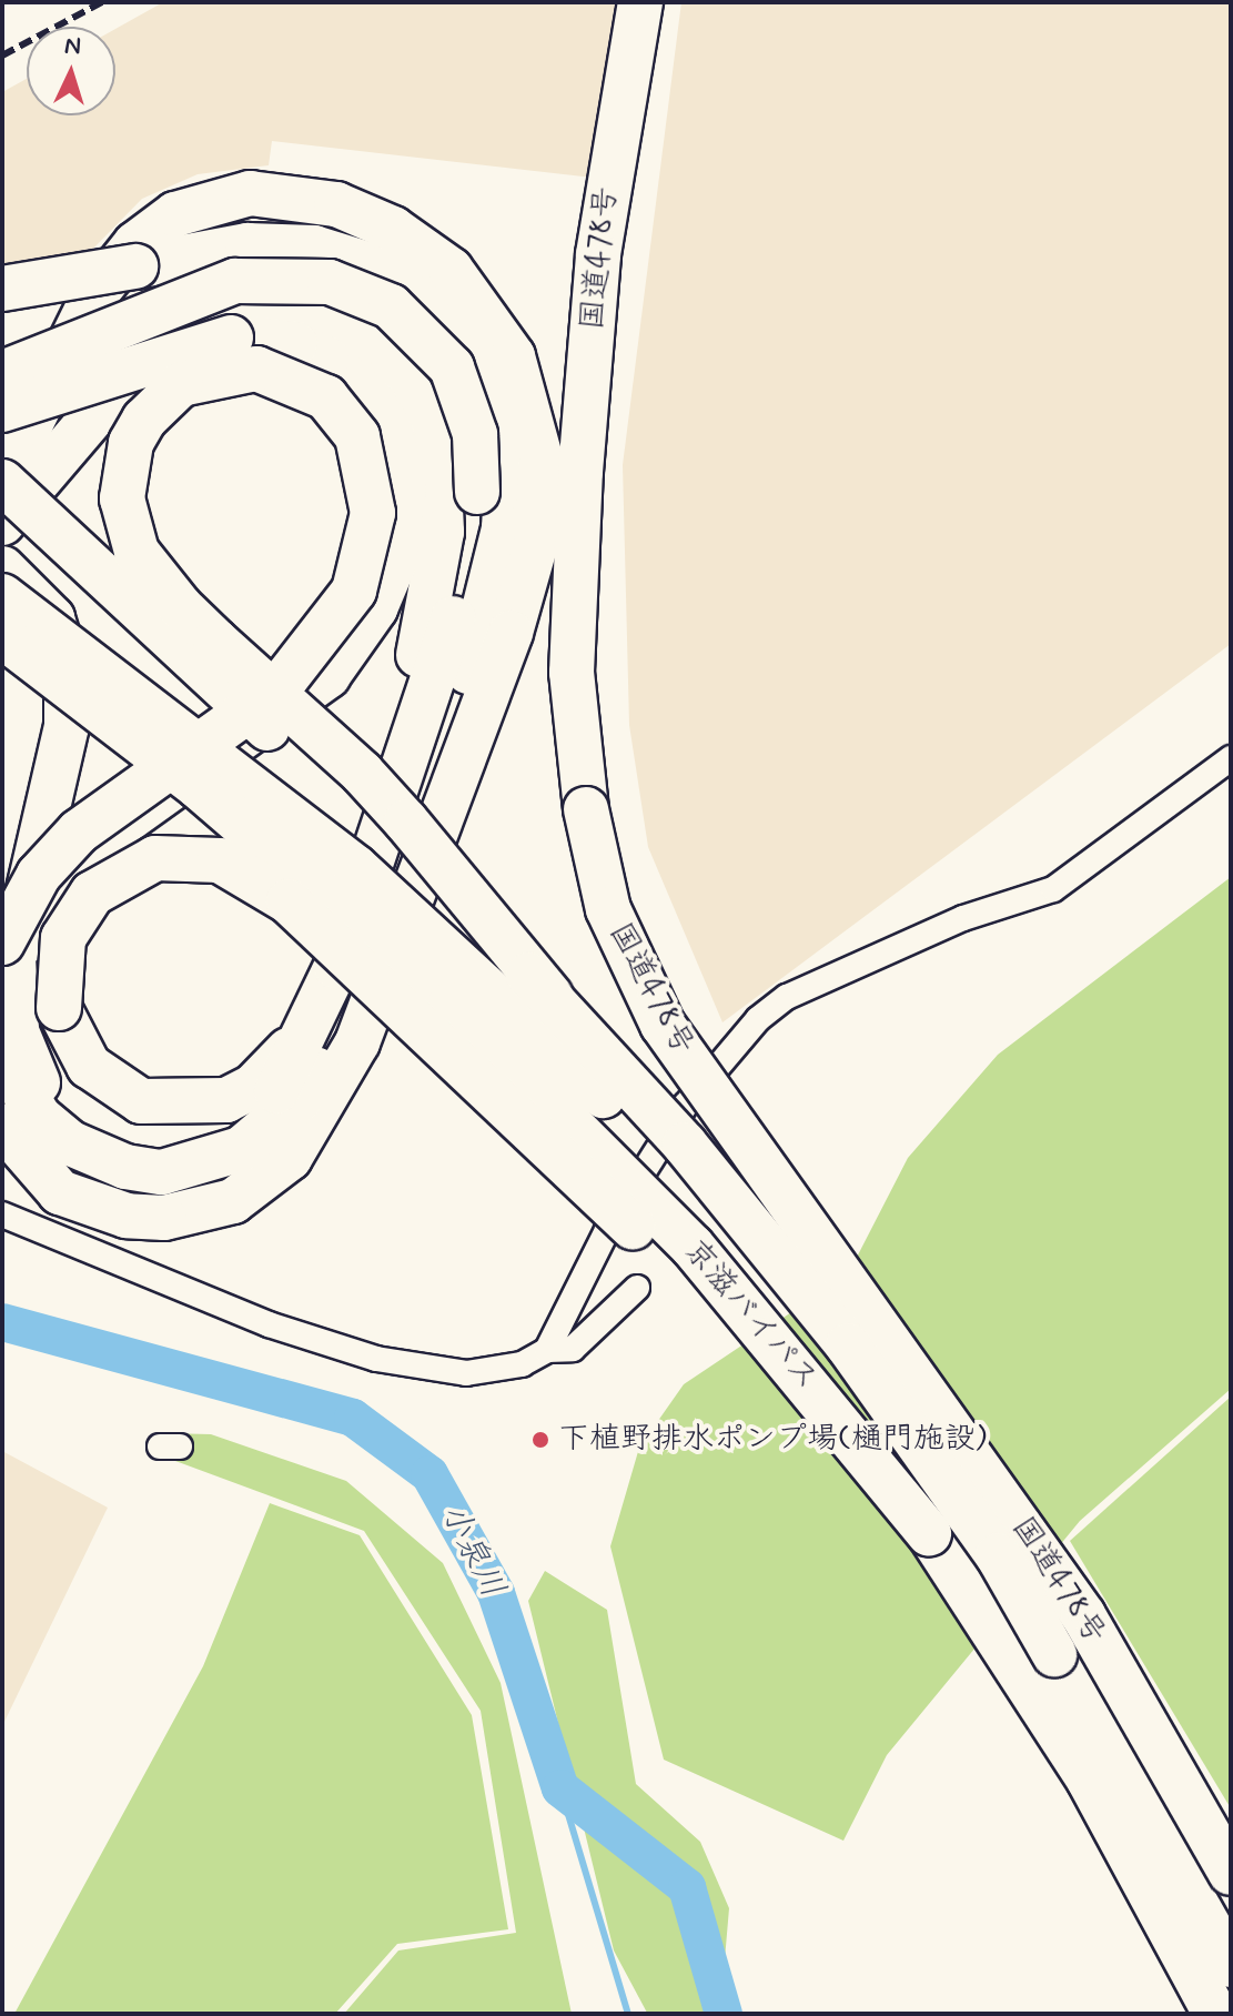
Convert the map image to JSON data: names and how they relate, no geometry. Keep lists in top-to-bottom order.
{
  "streets": {
    "highway": ["国道478号", "京滋バイパス"]
  },
  "water": ["小泉川"],
  "places": ["下植野排水ポンプ場(樋門施設)"],
  "north": "top"
}
